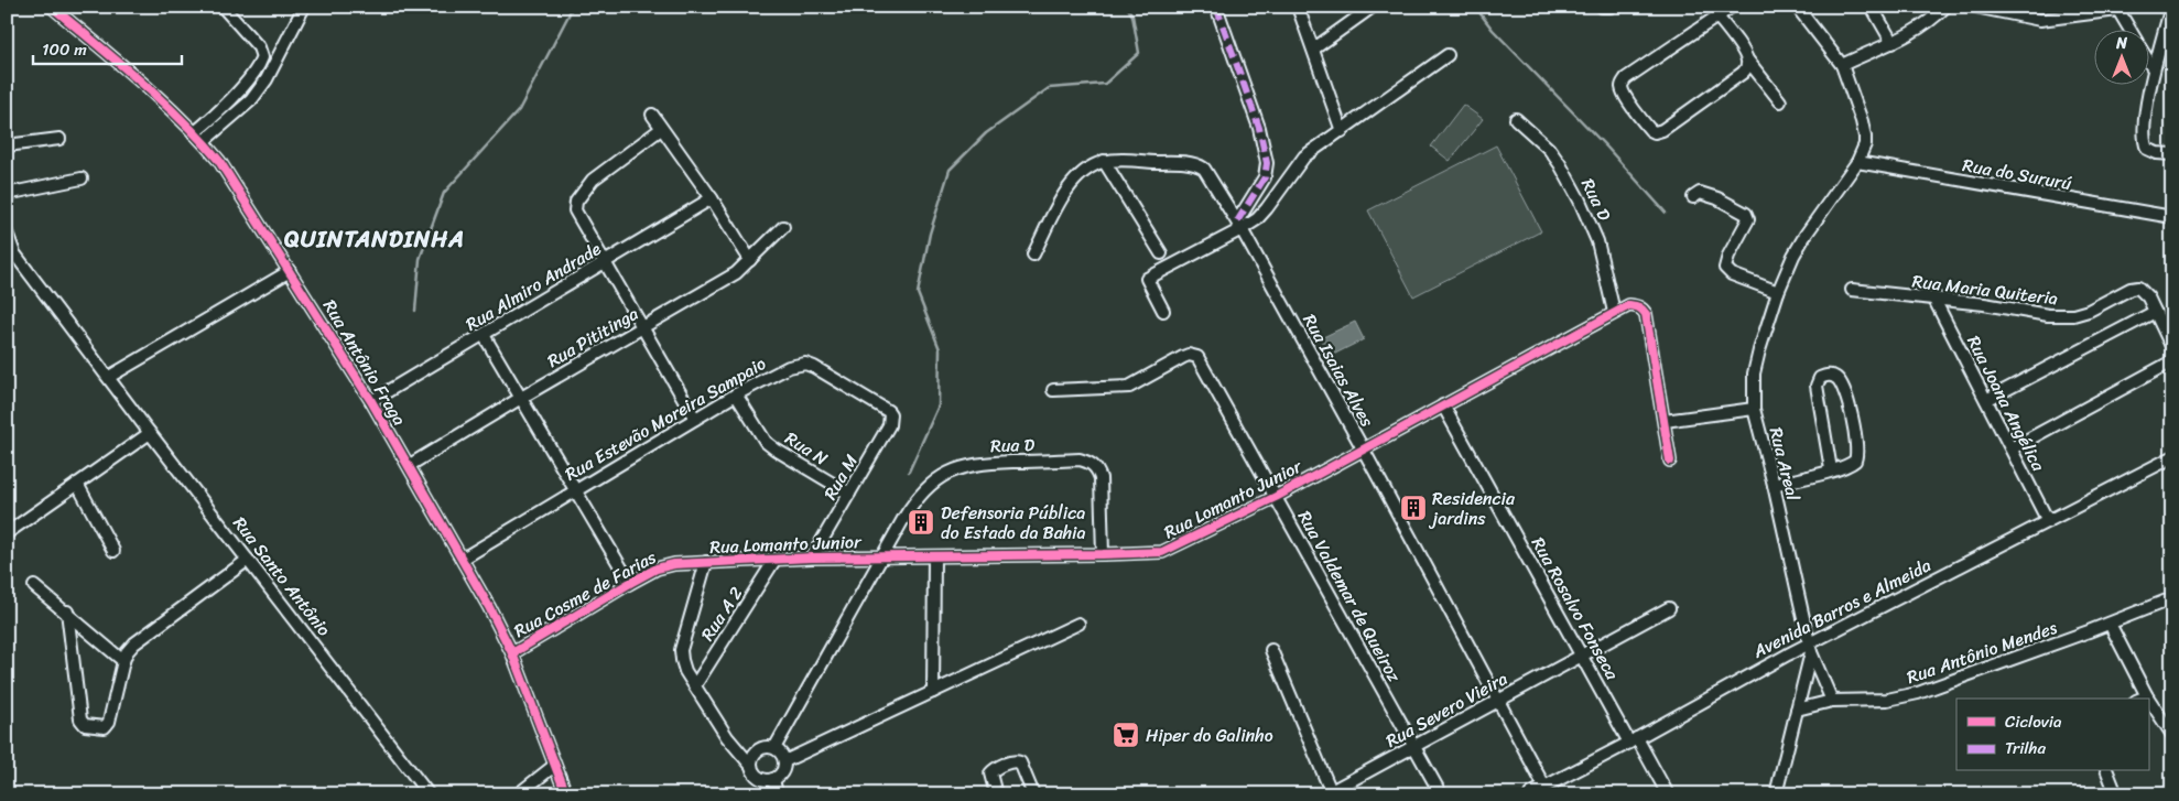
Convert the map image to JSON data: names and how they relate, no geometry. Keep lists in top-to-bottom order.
{
  "streets": {
    "street": [
      "Rua do Sururú",
      "Rua D",
      "Rua Almiro Andrade",
      "Rua Maria Quiteria",
      "Rua Pititinga",
      "Rua Antônio Fraga",
      "Rua Isaias Alves",
      "Rua Joana Angélica",
      "Rua Estevão Moreira Sampaio",
      "Rua N",
      "Rua Areal",
      "Rua M",
      "Rua Lomanto Junior",
      "Rua Santo Antônio",
      "Rua Cosme de Farias",
      "Rua Valdemar de Queiroz",
      "Rua Rosalvo Fonseca",
      "Avenida Barros e Almeida",
      "Rua A 2",
      "Rua Antônio Mendes",
      "Rua Severo Vieira"
    ]
  },
  "crossings": [
    ["Rua do Sururú", "Rua Areal"],
    ["Rua D", "Rua Lomanto Junior"],
    ["Rua Almiro Andrade", "Rua Antônio Fraga"],
    ["Rua Maria Quiteria", "Rua Joana Angélica"],
    ["Rua Pititinga", "Rua Antônio Fraga"],
    ["Rua Antônio Fraga", "Rua Estevão Moreira Sampaio"],
    ["Rua Antônio Fraga", "Rua Cosme de Farias"],
    ["Rua Isaias Alves", "Rua Lomanto Junior"],
    ["Rua Isaias Alves", "Avenida Barros e Almeida"],
    ["Rua Isaias Alves", "Rua Severo Vieira"],
    ["Rua Joana Angélica", "Avenida Barros e Almeida"],
    ["Rua Estevão Moreira Sampaio", "Rua N"],
    ["Rua Estevão Moreira Sampaio", "Rua M"],
    ["Rua N", "Rua M"],
    ["Rua Areal", "Avenida Barros e Almeida"],
    ["Rua Areal", "Rua Antônio Mendes"],
    ["Rua M", "Rua Lomanto Junior"],
    ["Rua Lomanto Junior", "Rua Cosme de Farias"],
    ["Rua Lomanto Junior", "Rua Valdemar de Queiroz"],
    ["Rua Lomanto Junior", "Rua Rosalvo Fonseca"],
    ["Rua Lomanto Junior", "Rua A 2"],
    ["Rua Valdemar de Queiroz", "Rua Severo Vieira"],
    ["Rua Rosalvo Fonseca", "Avenida Barros e Almeida"],
    ["Rua Rosalvo Fonseca", "Rua Severo Vieira"]
  ],
  "districts": ["QUINTANDINHA"],
  "places": {
    "building": ["Residencia jardins", "Defensoria Pública do Estado da Bahia"],
    "supermarket": ["Hiper do Galinho"]
  },
  "legend": ["Ciclovia", "Trilha"],
  "scale_bar": "100 m",
  "north": "top"
}
